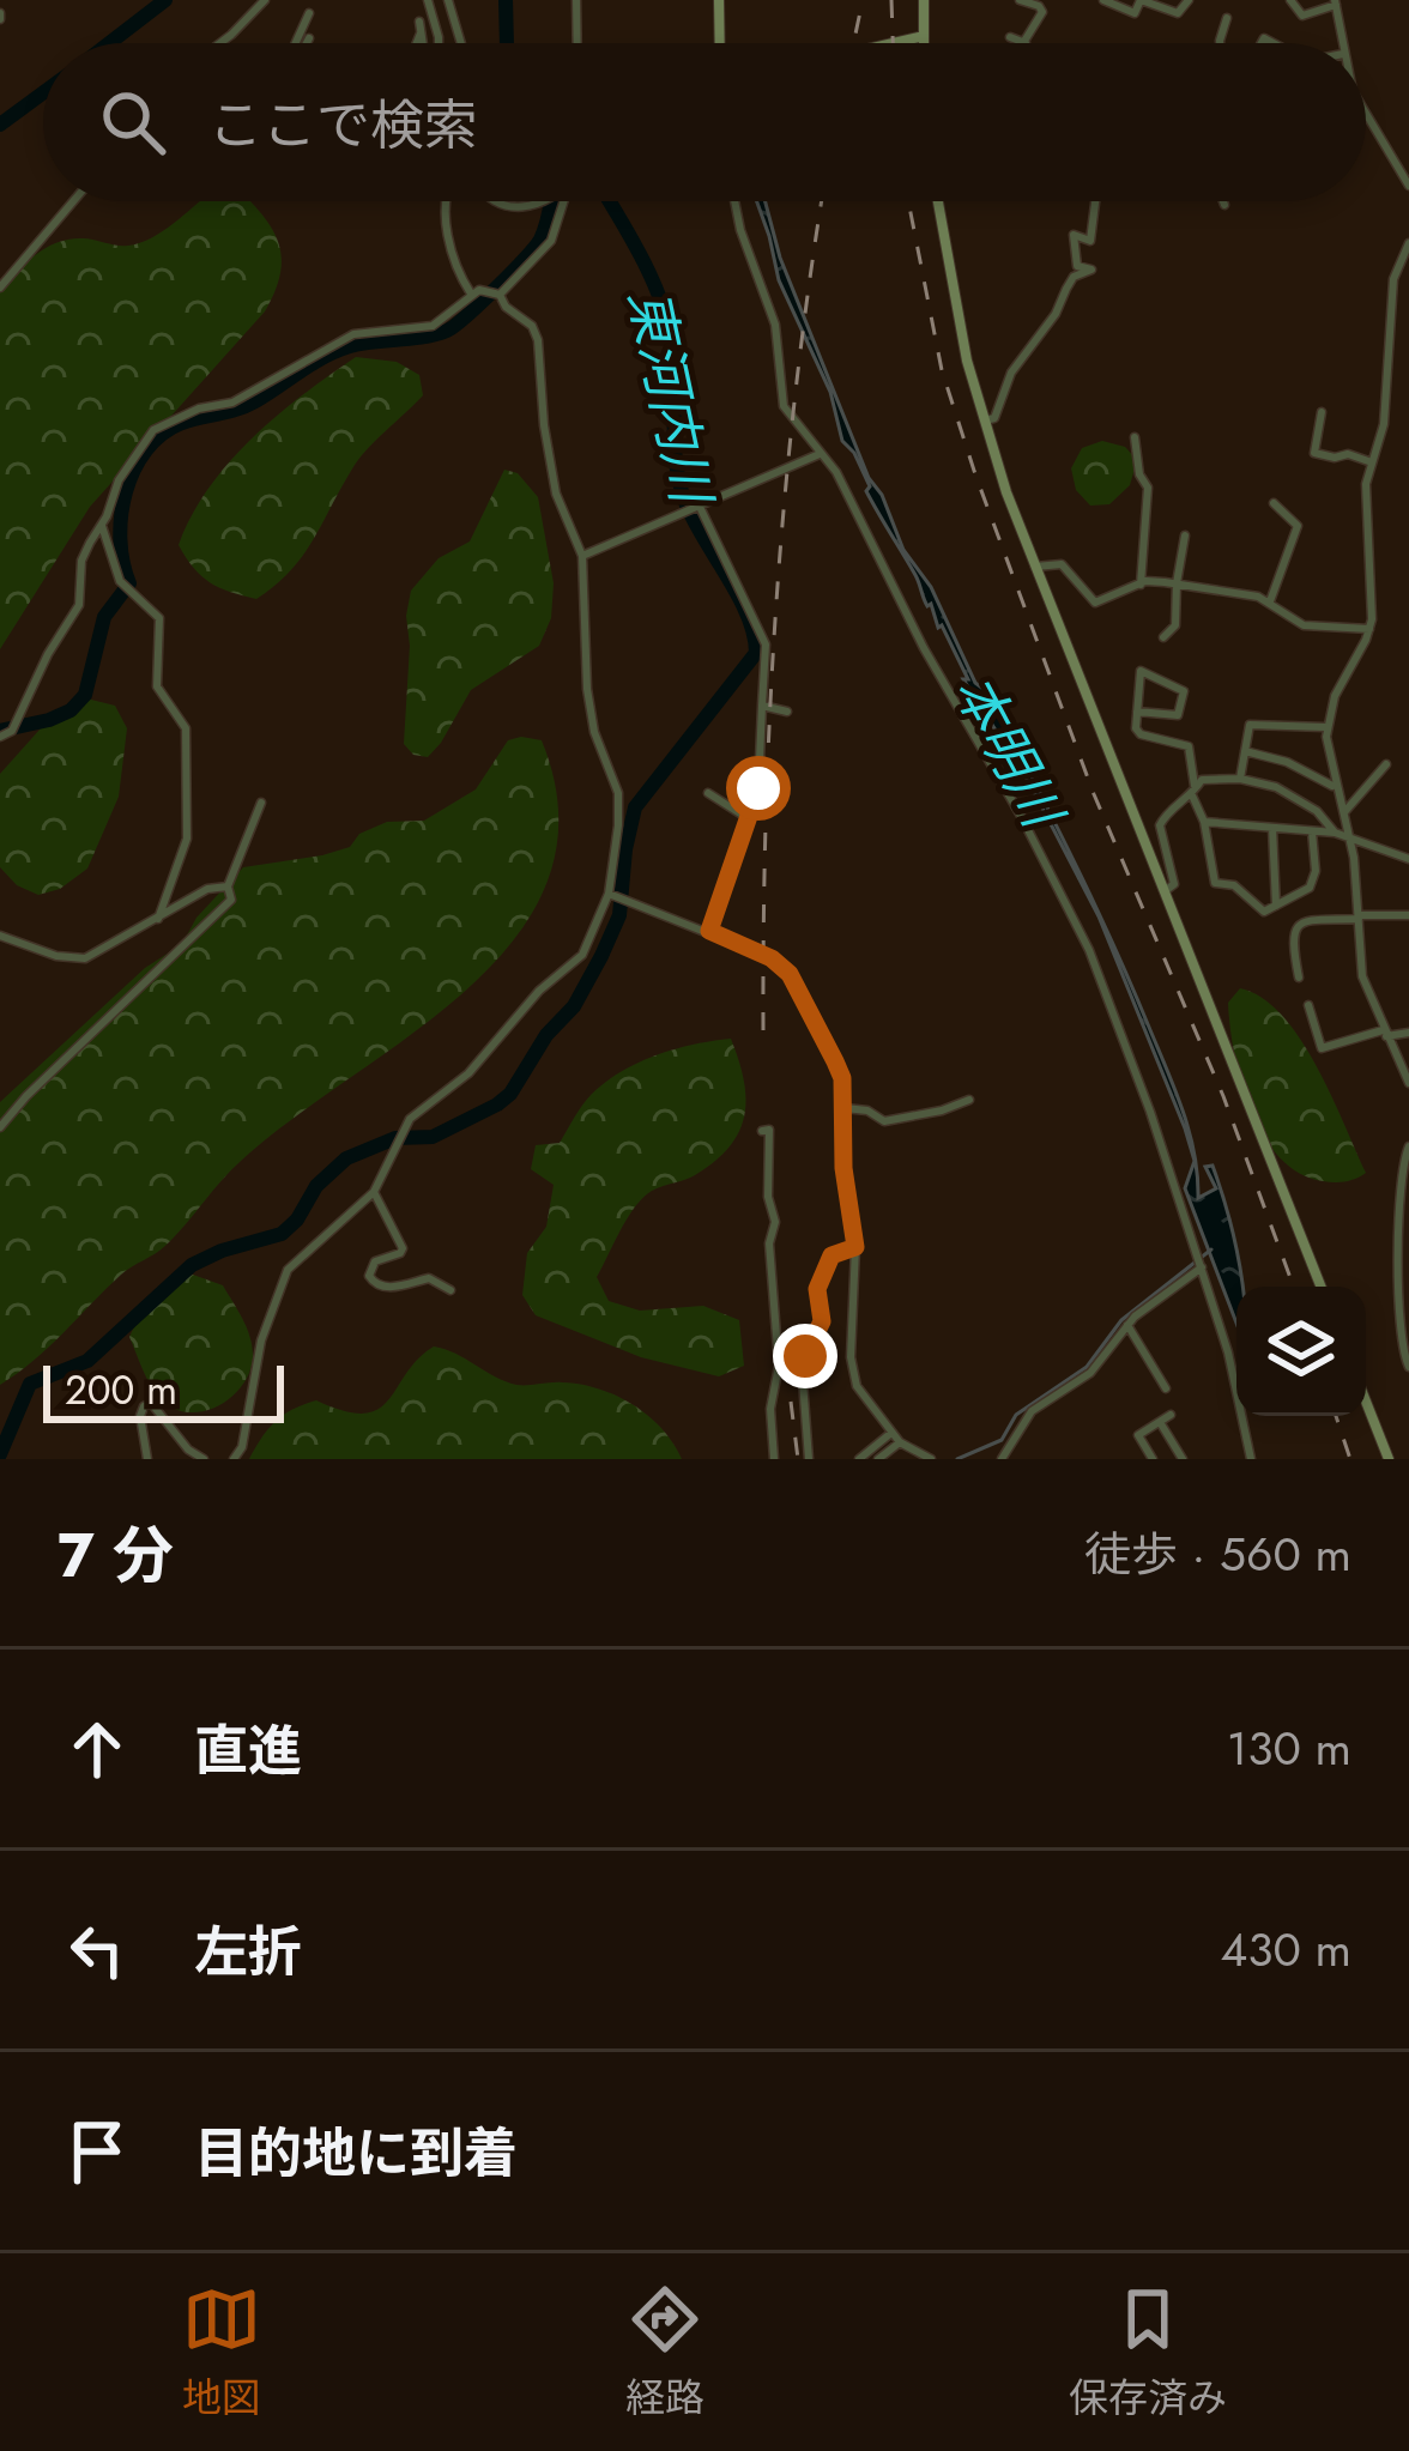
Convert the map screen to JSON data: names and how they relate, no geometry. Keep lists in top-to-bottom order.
{
  "water": ["東河内川", "本明川"],
  "scale_bar": "200 m",
  "page": {
    "search": "ここで検索",
    "scale": "200 m",
    "heading": ["7 分", "徒歩 · 560 m"],
    "list": [
      ["直進", "130 m"],
      ["左折", "430 m"],
      "目的地に到着"
    ],
    "nav": ["地図", "経路", "保存済み"]
  }
}
